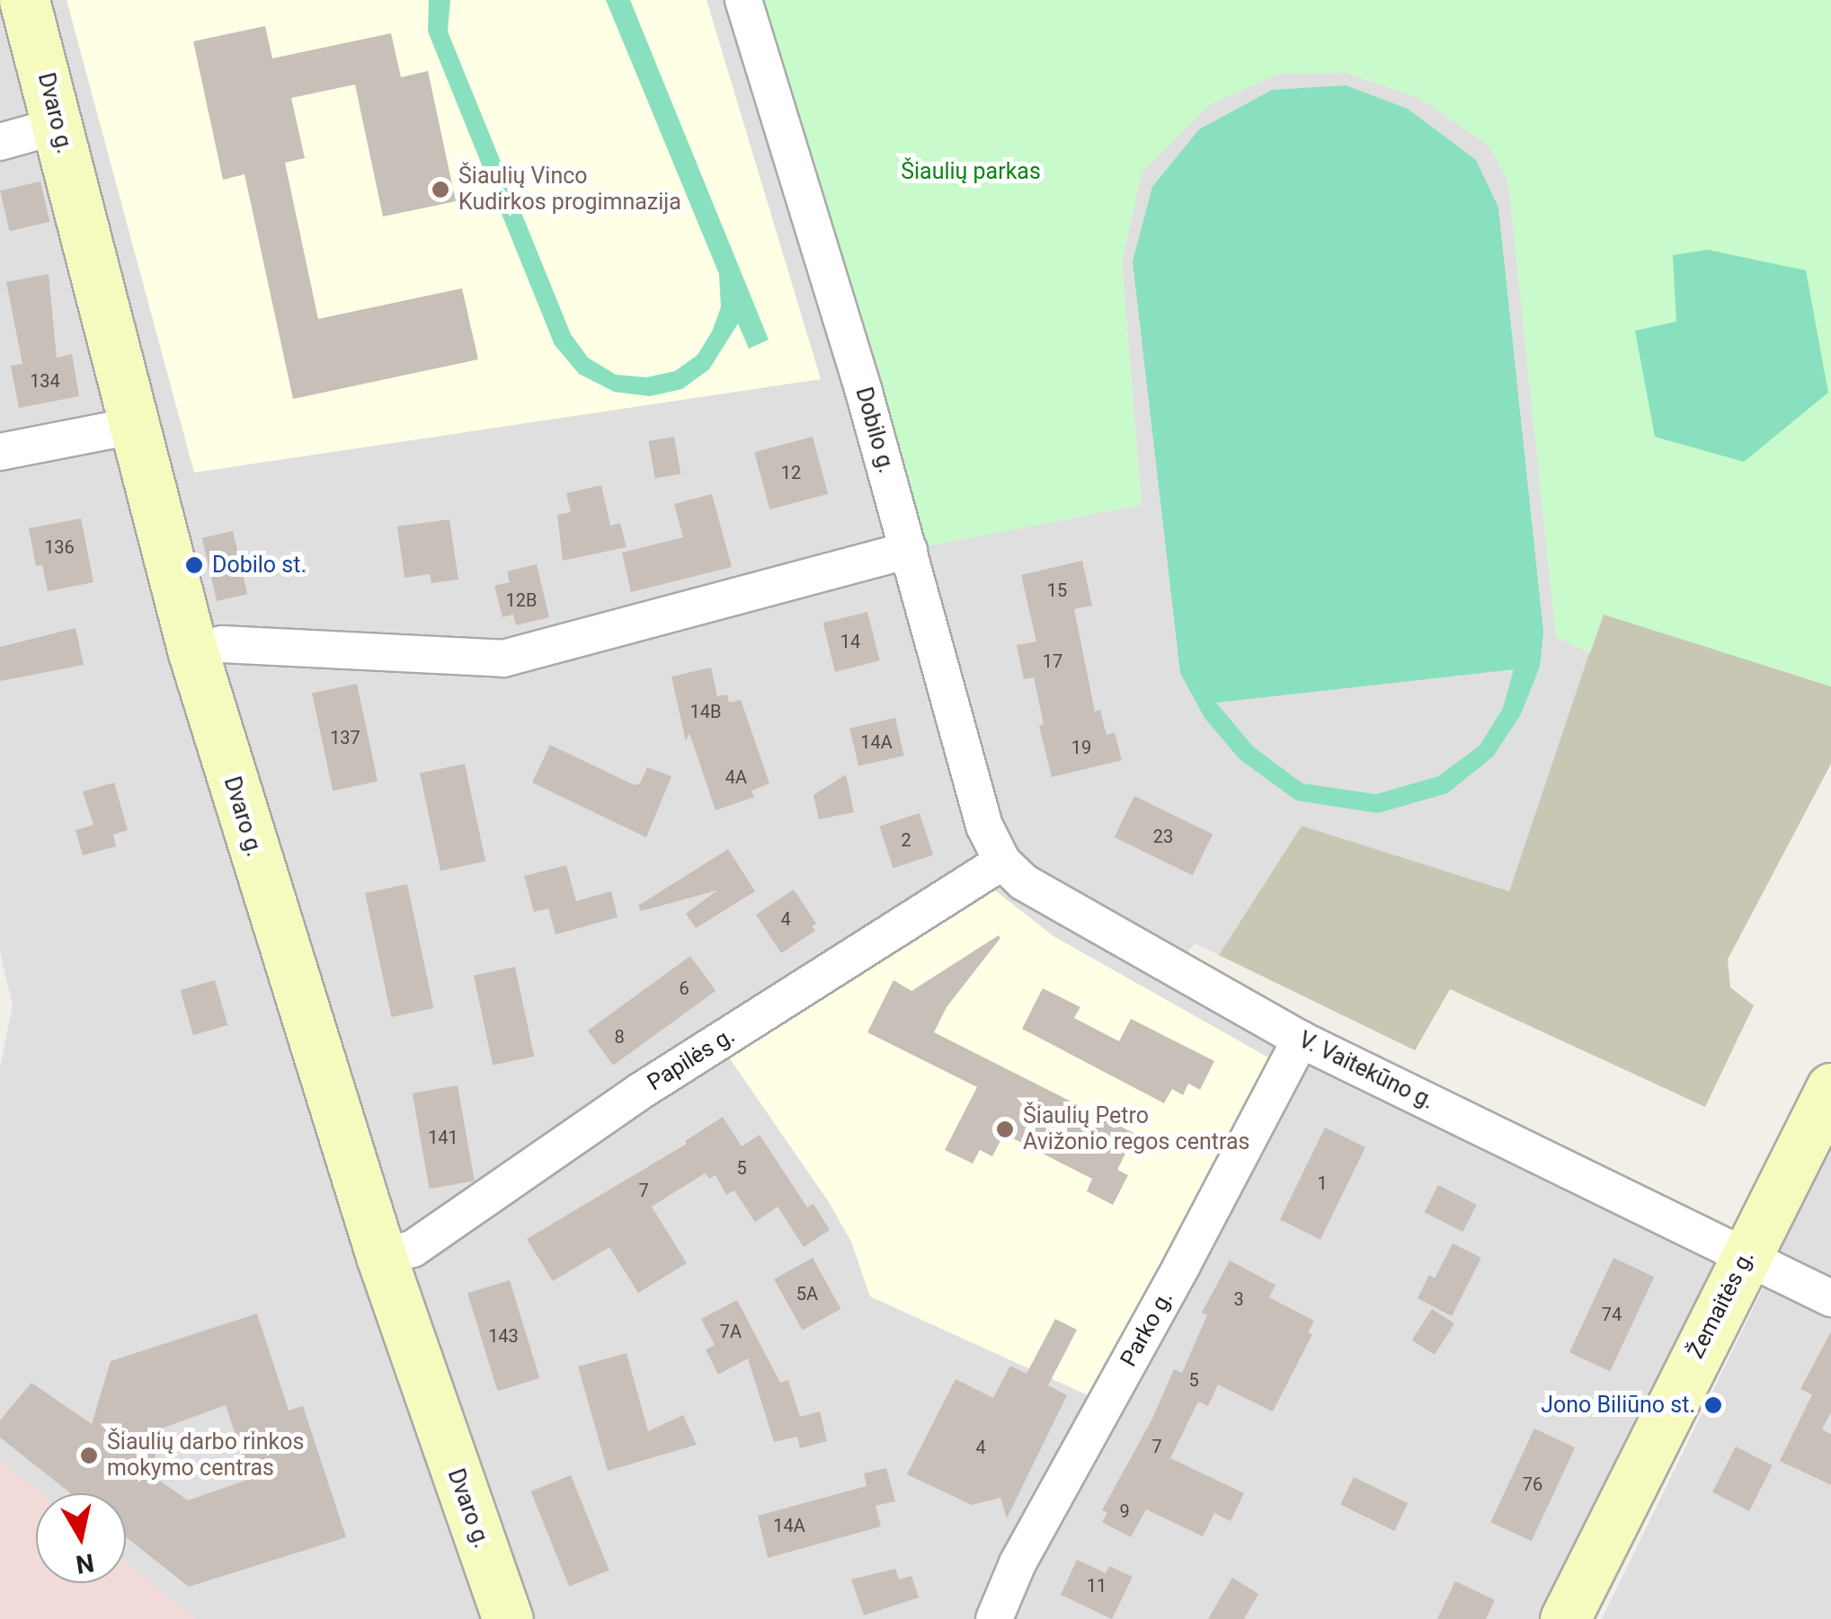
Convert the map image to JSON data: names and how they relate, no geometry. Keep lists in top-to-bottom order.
{
  "streets": {
    "main road": ["Dvaro g.", "Žemaitės g."],
    "street": [
      "Dobilo g.",
      "Papilės g.",
      "V. Vaitekūno g.",
      "Parko g."
    ]
  },
  "crossings": [
    ["Dvaro g.", "Papilės g."],
    ["Dobilo g.", "Papilės g."],
    ["Dobilo g.", "V. Vaitekūno g."],
    ["Papilės g.", "V. Vaitekūno g."],
    ["V. Vaitekūno g.", "Žemaitės g."],
    ["V. Vaitekūno g.", "Parko g."]
  ],
  "parks": ["Šiaulių parkas"],
  "places": [
    "Šiaulių Vinco Kudirkos progimnazija",
    "Dobilo st.",
    "Šiaulių Petro Avižonio regos centras",
    "Jono Biliūno st.",
    "Šiaulių darbo rinkos mokymo centras"
  ],
  "house_numbers": [
    "134",
    "12",
    "136",
    "15",
    "12B",
    "14",
    "17",
    "14B",
    "137",
    "14A",
    "19",
    "4A",
    "23",
    "2",
    "4",
    "6",
    "8",
    "141",
    "5",
    "1",
    "7",
    "5A",
    "3",
    "74",
    "7A",
    "143",
    "5",
    "7",
    "4",
    "76",
    "9",
    "14A",
    "11"
  ],
  "north": "bottom"
}
